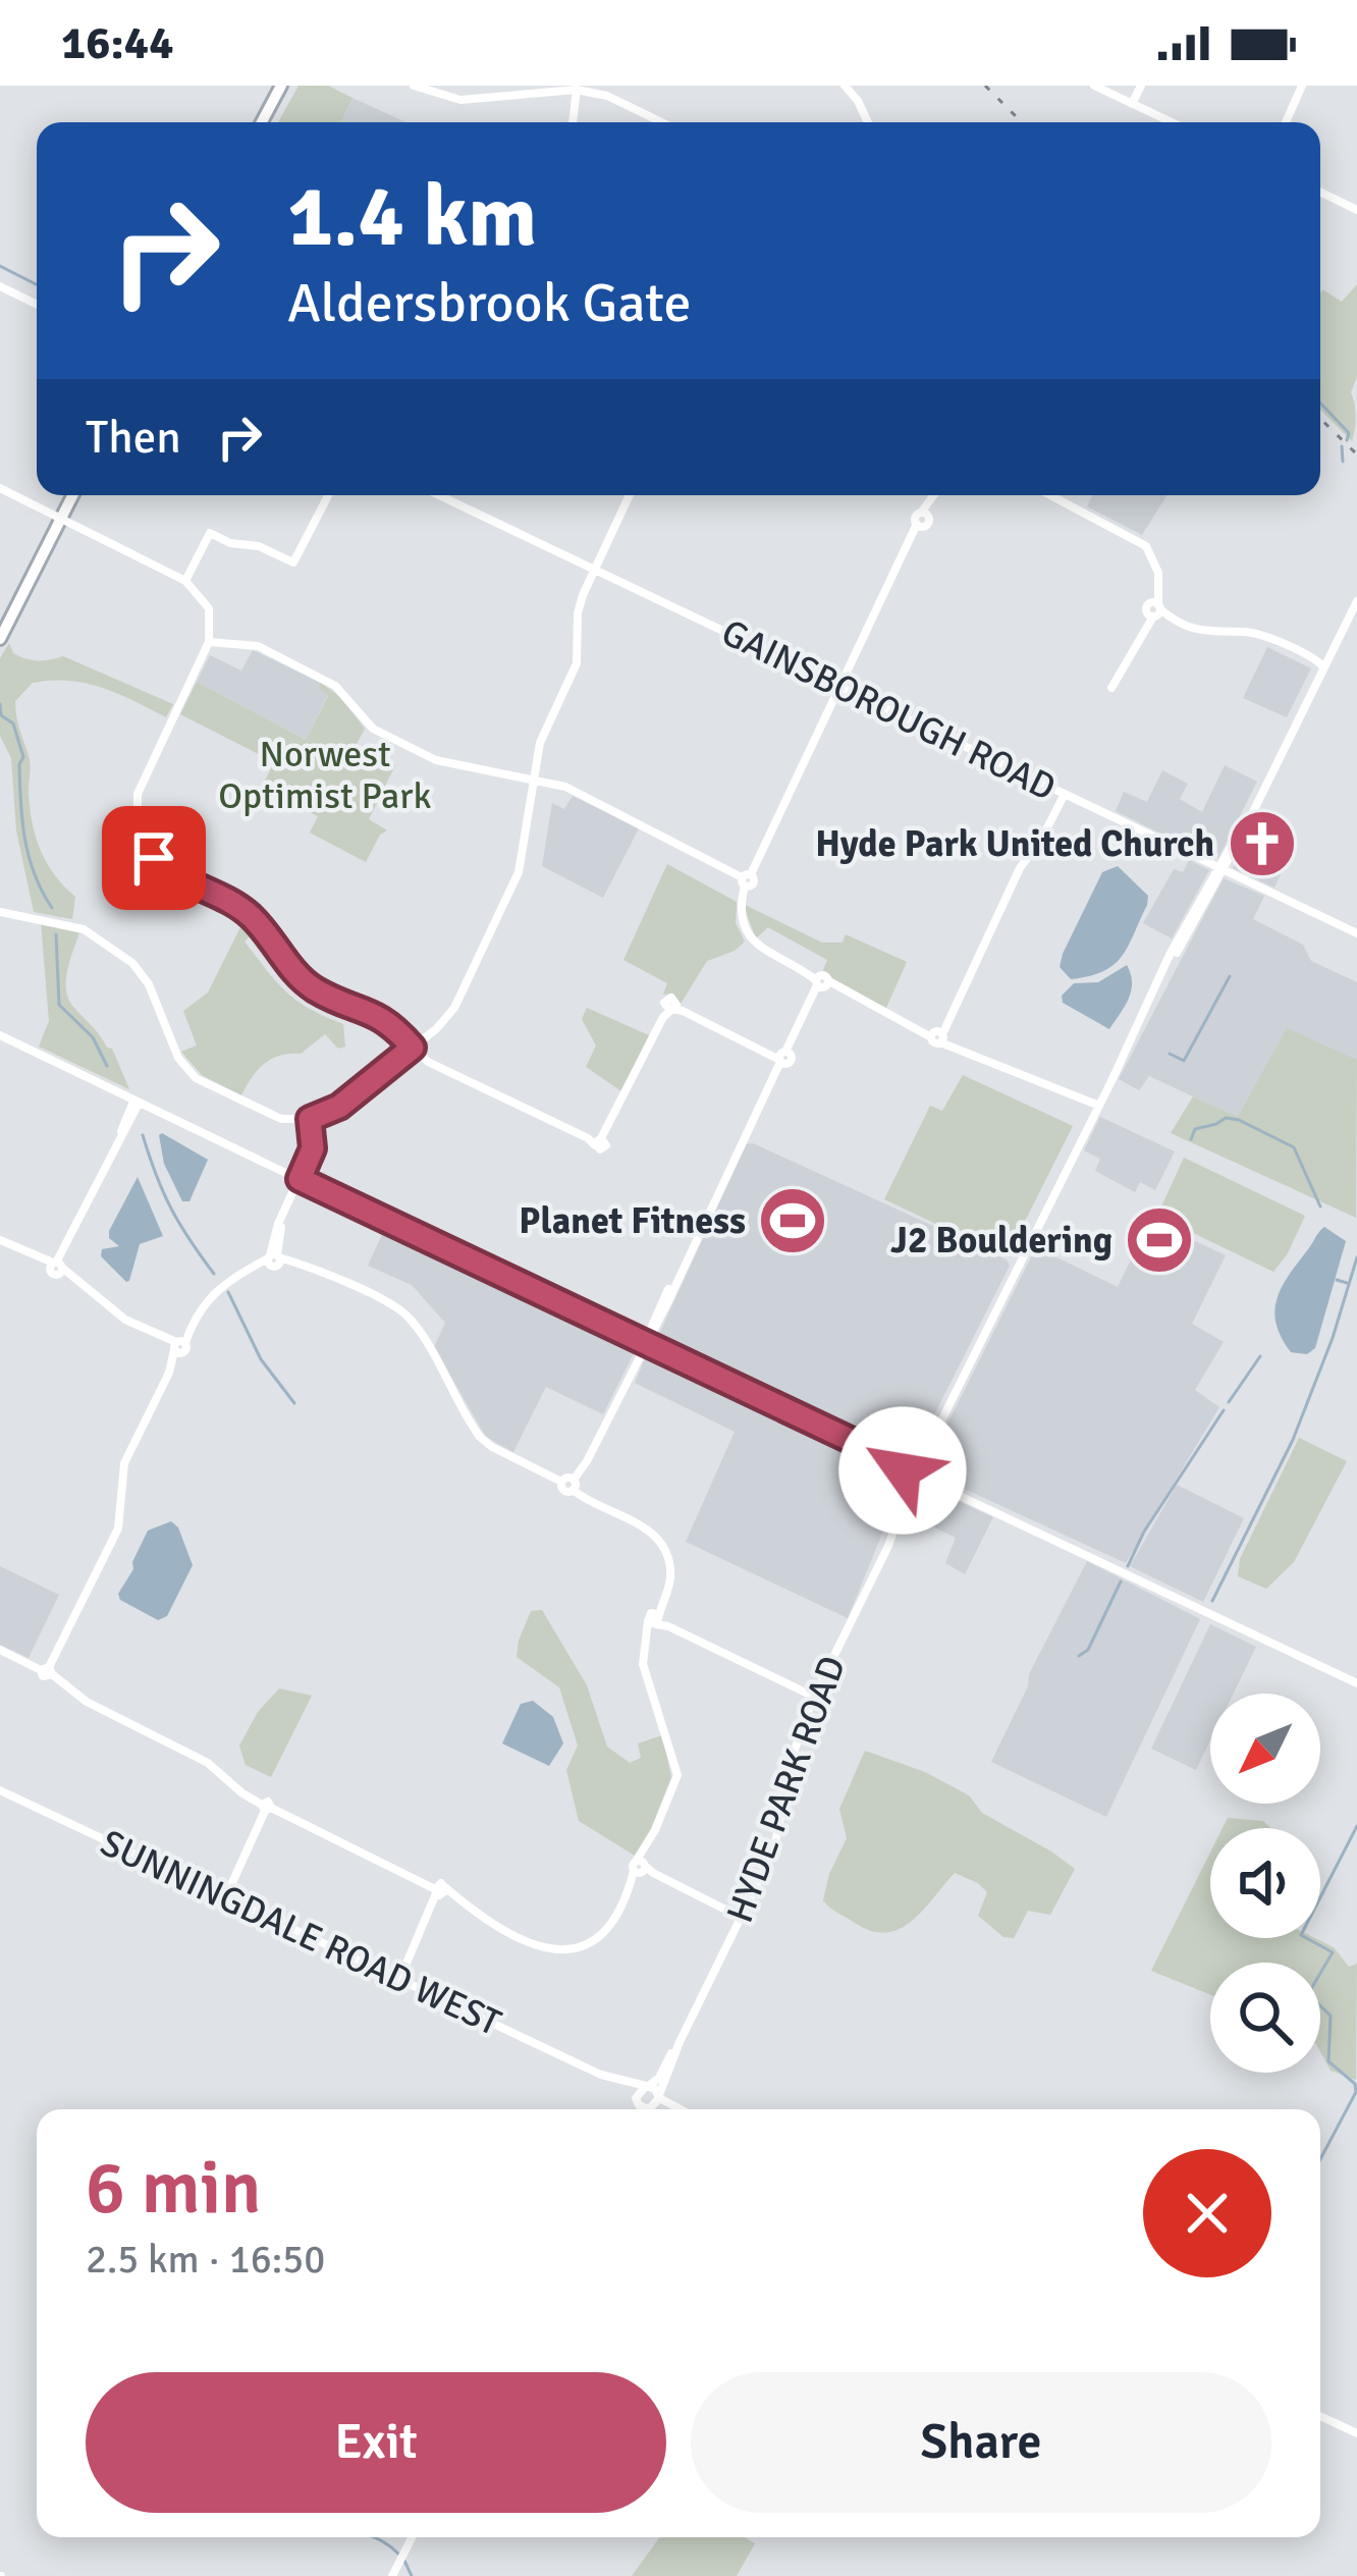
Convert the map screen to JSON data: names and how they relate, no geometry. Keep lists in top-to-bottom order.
{
  "streets": {
    "street": ["GAINSBOROUGH ROAD", "HYDE PARK ROAD", "SUNNINGDALE ROAD WEST"]
  },
  "crossings": [
    ["GAINSBOROUGH ROAD", "HYDE PARK ROAD"],
    ["HYDE PARK ROAD", "SUNNINGDALE ROAD WEST"]
  ],
  "parks": ["Norwest Optimist Park"],
  "places": {
    "church": ["Hyde Park United Church"],
    "sports": ["Planet Fitness", "J2 Bouldering"]
  },
  "north": "bottom left",
  "page": {
    "status": "16:44",
    "turn": ["1.4 km", "Aldersbrook Gate"],
    "then": "Then",
    "heading": ["6 min", "2.5 km · 16:50"],
    "buttons": ["Exit", "Share"]
  }
}
